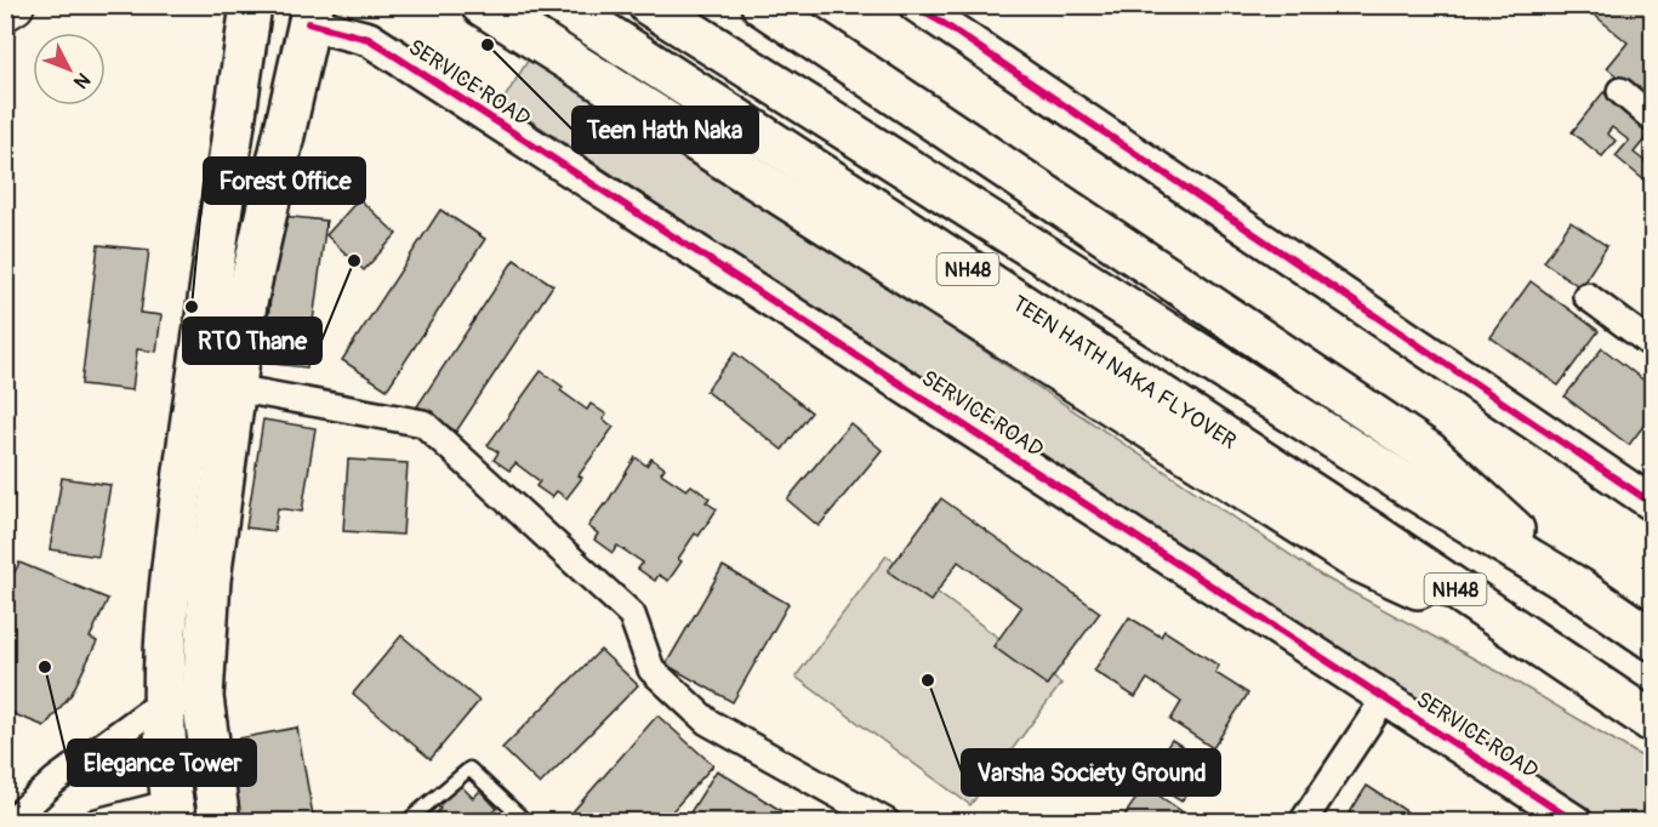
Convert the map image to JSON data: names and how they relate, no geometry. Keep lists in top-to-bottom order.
{
  "streets": {
    "main road": ["NH48", "TEEN HATH NAKA FLYOVER"],
    "street": ["SERVICE ROAD"]
  },
  "crossings": [
    ["NH48", "TEEN HATH NAKA FLYOVER"]
  ],
  "places": [
    "Teen Hath Naka",
    "RTO Thane",
    "Forest Office",
    "Elegance Tower",
    "Varsha Society Ground"
  ],
  "north": "bottom right"
}
